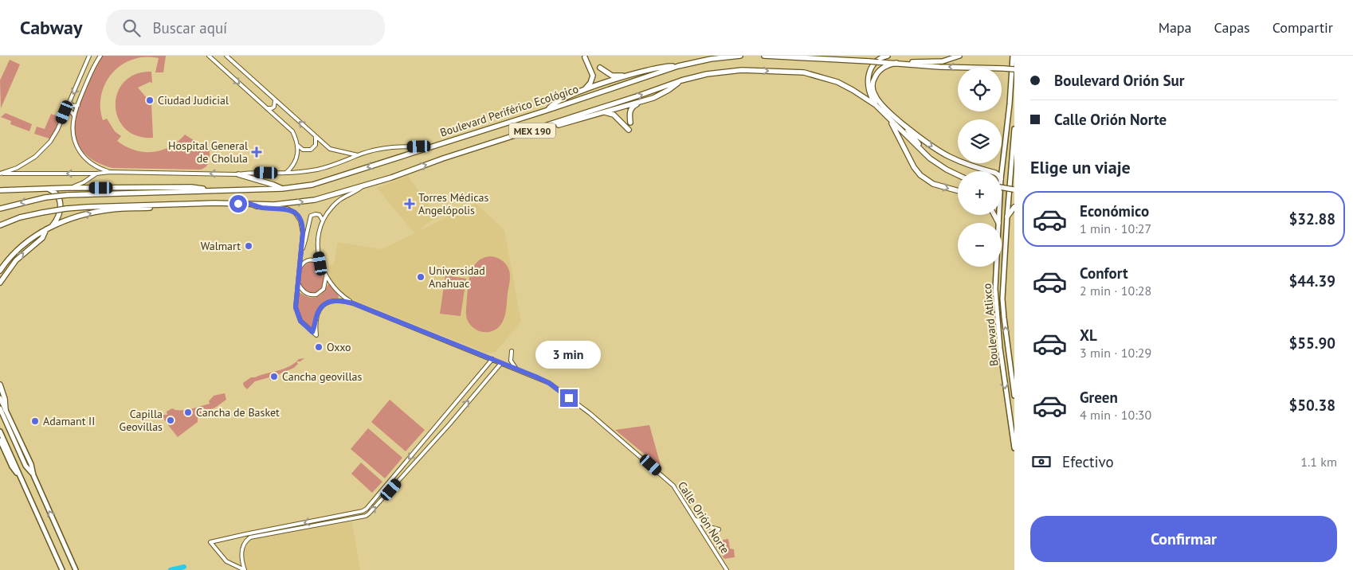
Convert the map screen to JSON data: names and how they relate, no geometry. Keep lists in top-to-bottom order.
{
  "streets": {
    "highway": ["Boulevard Periférico Ecológico", "MEX 190"],
    "main road": ["Boulevard Atlixco"],
    "street": ["Calle Orión Norte"]
  },
  "places": {
    "other": [
      "Ciudad Judicial",
      "Walmart",
      "Universidad Anahuac",
      "Oxxo",
      "Cancha geovillas",
      "Cancha de Basket",
      "Capilla Geovillas",
      "Adamant II"
    ],
    "health": ["Hospital General de Cholula", "Torres Médicas Angelópolis"]
  },
  "page": {
    "header": "Cabway",
    "search": "Buscar aquí",
    "nav": ["Mapa", "Capas", "Compartir"],
    "banner": ["Boulevard Orión Sur", "Calle Orión Norte"],
    "map_buttons": ["+", "−"],
    "heading": "Elige un viaje",
    "list": [
      {
        "name": "Económico",
        "note": "1 min · 10:27",
        "value": "$32.88"
      },
      {
        "name": "Confort",
        "note": "2 min · 10:28",
        "value": "$44.39"
      },
      {
        "name": "XL",
        "note": "3 min · 10:29",
        "value": "$55.90"
      },
      {
        "name": "Green",
        "note": "4 min · 10:30",
        "value": "$50.38"
      }
    ],
    "bubble": "3 min",
    "pay": ["Efectivo", "1.1 km"],
    "buttons": "Confirmar"
  }
}
